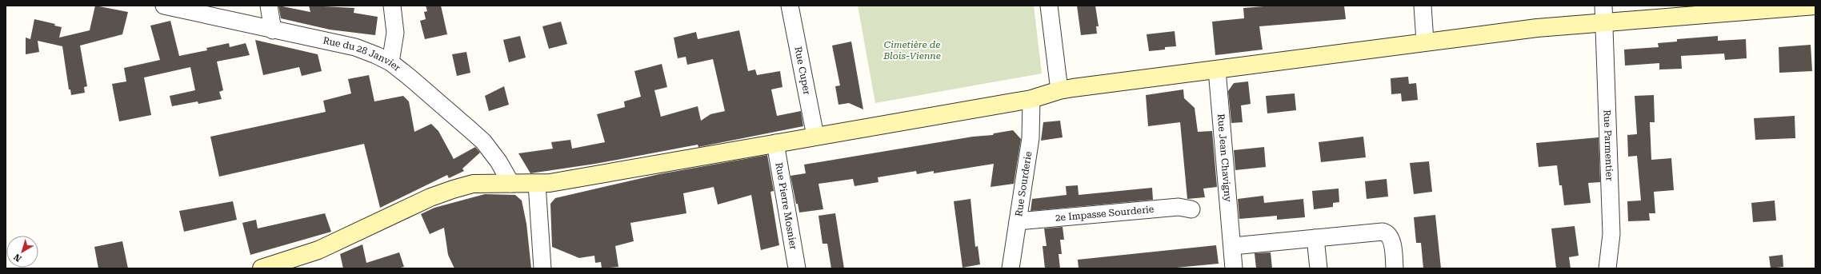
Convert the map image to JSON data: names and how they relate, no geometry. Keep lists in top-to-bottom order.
{
  "streets": {
    "street": [
      "Rue du 28 Janvier",
      "Rue Cuper",
      "Rue Parmentier",
      "Rue Jean Chavigny",
      "Rue Sourderie",
      "Rue Pierre Mosnier",
      "2e Impasse Sourderie"
    ]
  },
  "crossings": [
    ["Rue Sourderie", "2e Impasse Sourderie"]
  ],
  "parks": ["Cimetière de Blois-Vienne"],
  "north": "bottom left"
}
